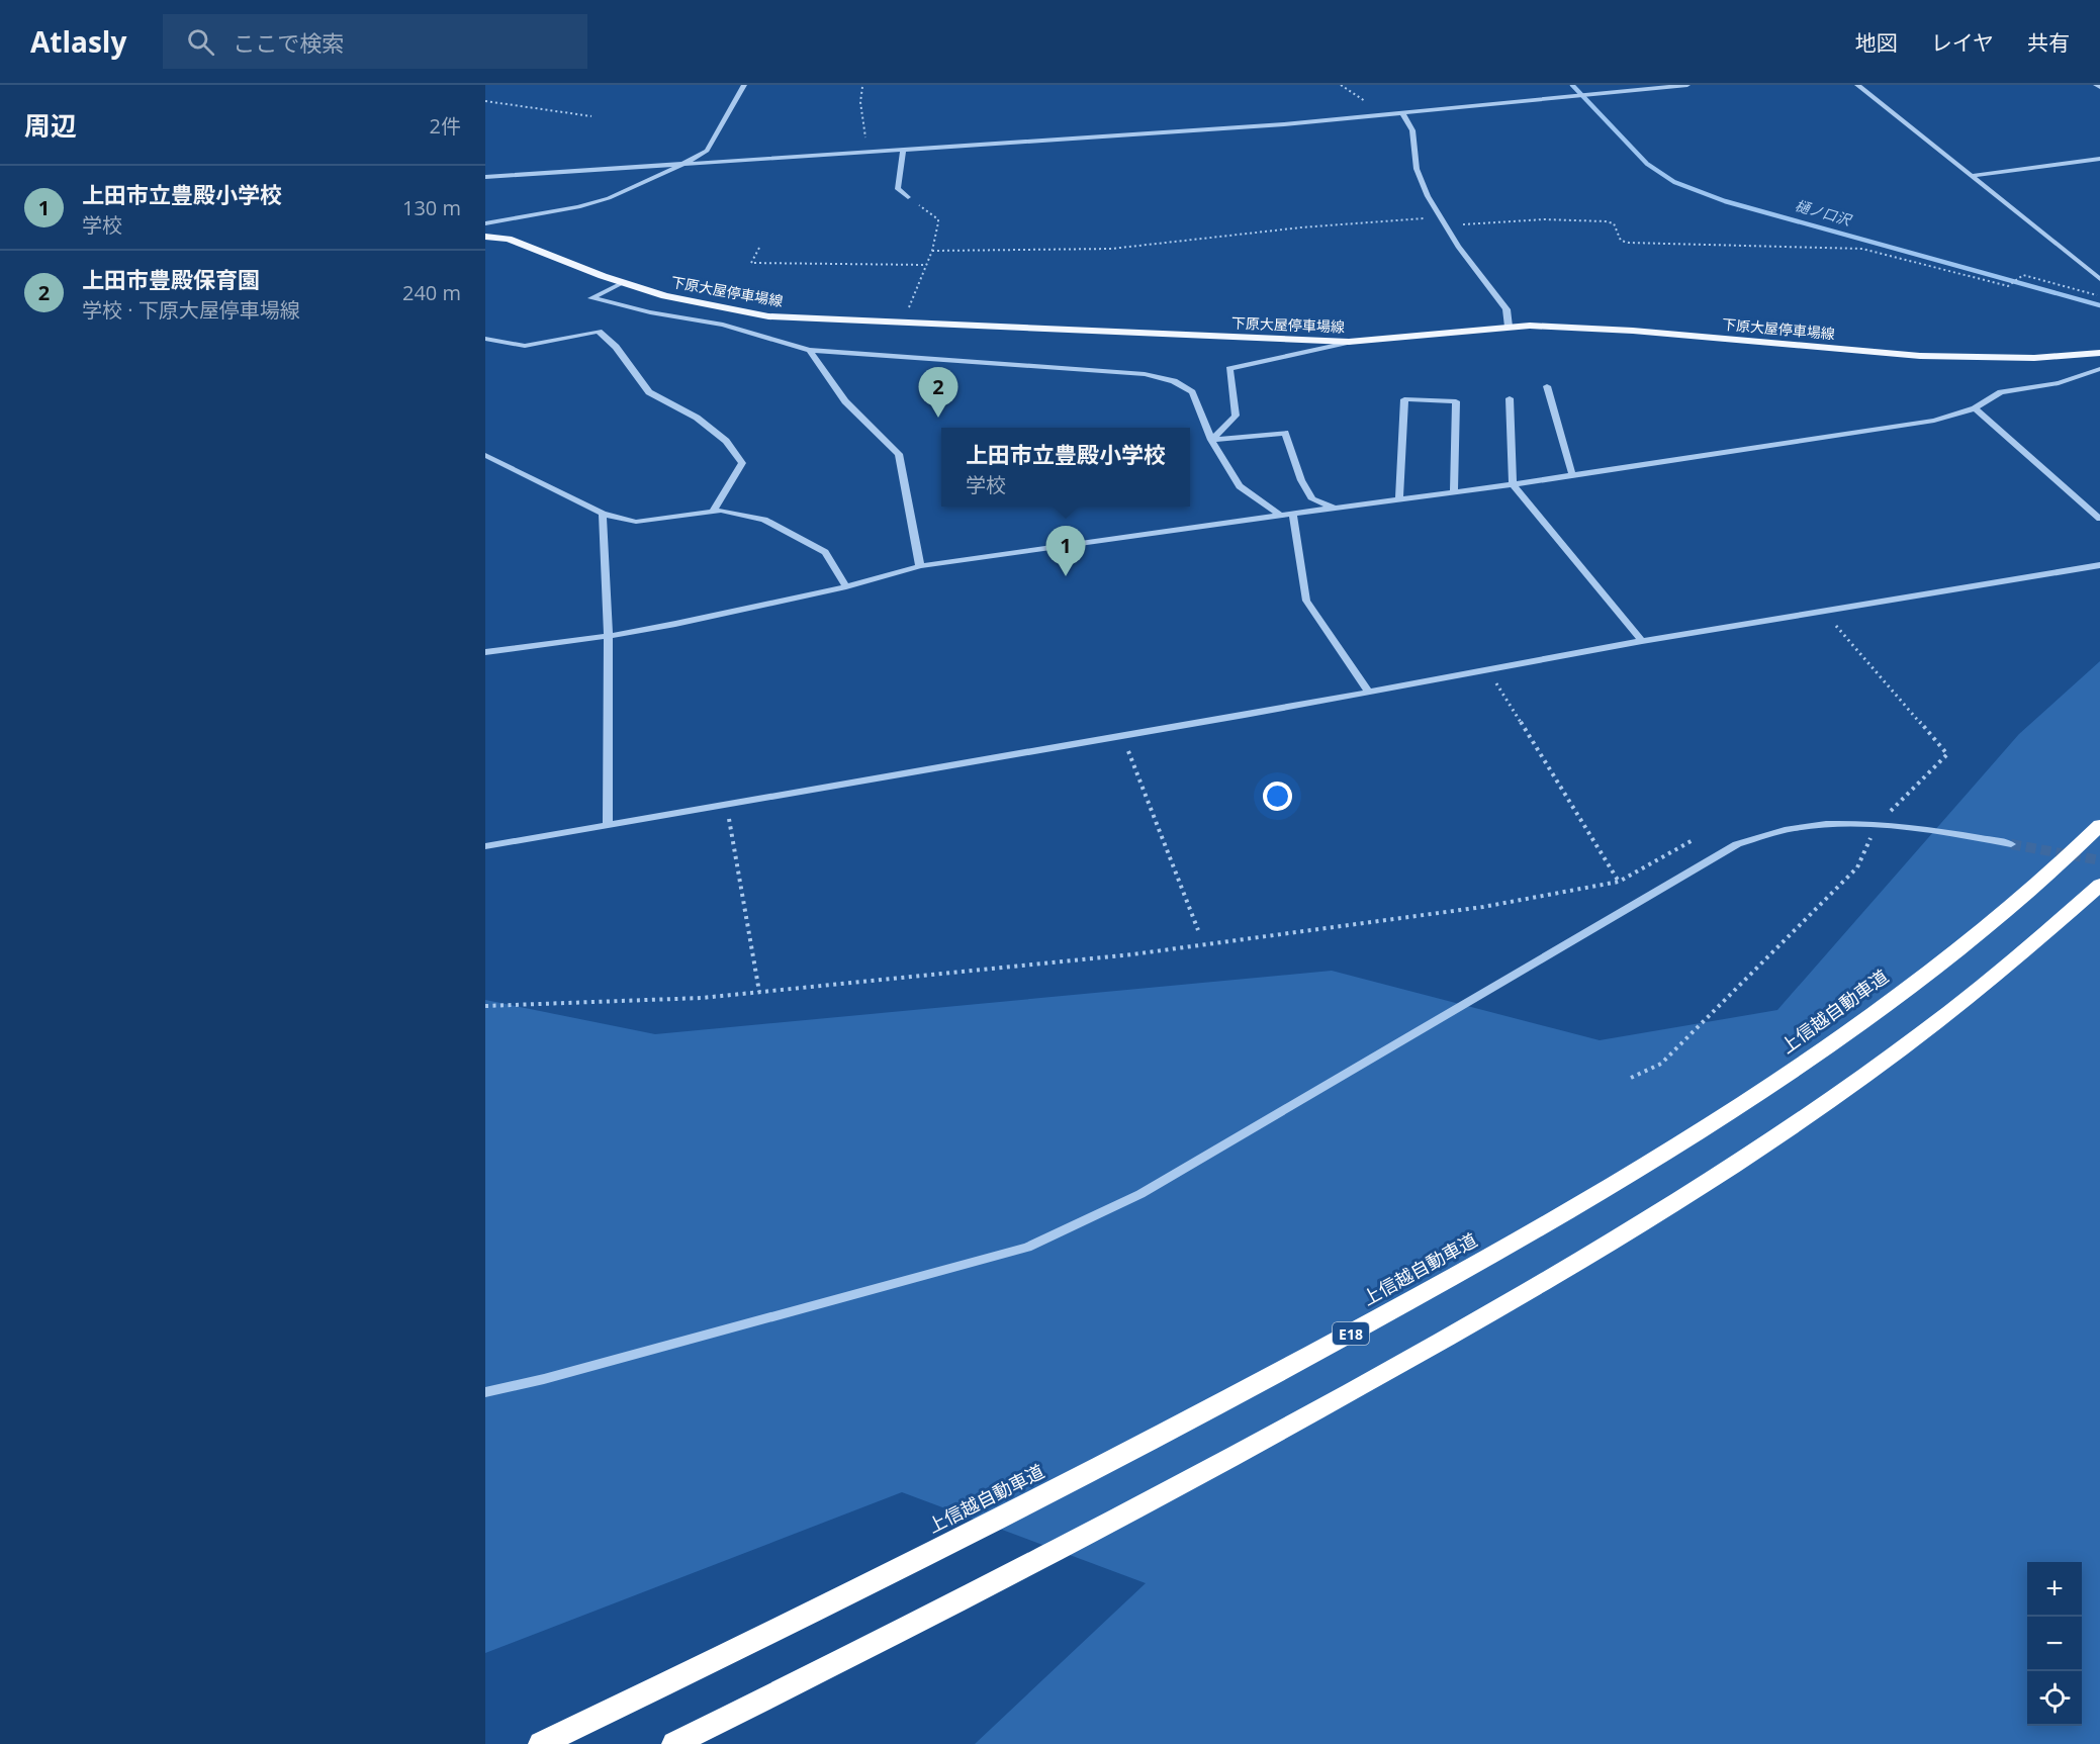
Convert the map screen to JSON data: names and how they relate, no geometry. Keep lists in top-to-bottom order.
{
  "streets": {
    "highway": ["上信越自動車道", "E18"],
    "main road": ["下原大屋停車場線"]
  },
  "water": ["樋ノ口沢"],
  "page": {
    "header": "Atlasly",
    "search": "ここで検索",
    "nav": ["地図", "レイヤ", "共有"],
    "heading": ["周辺", "2件"],
    "list": [
      {
        "mark": "1",
        "name": "上田市立豊殿小学校",
        "note": "学校",
        "value": "130 m"
      },
      {
        "mark": "2",
        "name": "上田市豊殿保育園",
        "note": "学校 · 下原大屋停車場線",
        "value": "240 m"
      }
    ],
    "pins": ["2", "1"],
    "popup": ["上田市立豊殿小学校", "学校"],
    "map_buttons": ["+", "−"]
  }
}
